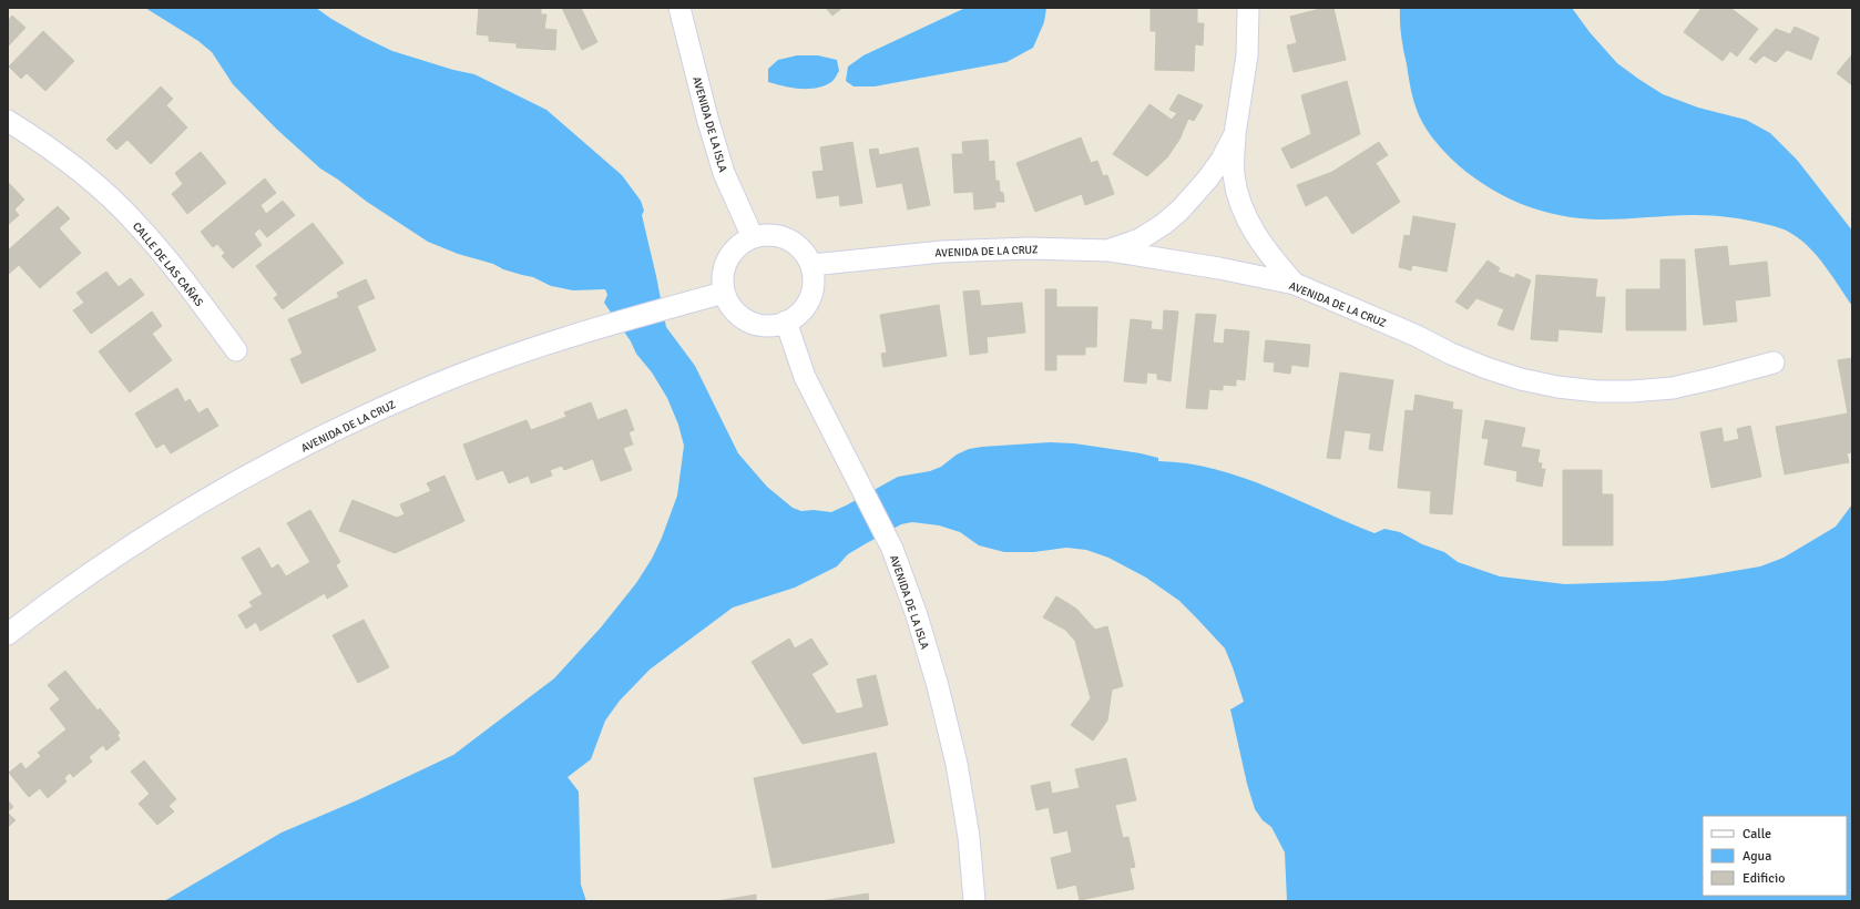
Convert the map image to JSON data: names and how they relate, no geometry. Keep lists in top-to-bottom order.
{
  "streets": {
    "street": ["AVENIDA DE LA ISLA", "AVENIDA DE LA CRUZ", "CALLE DE LAS CAÑAS"]
  },
  "crossings": [
    ["AVENIDA DE LA ISLA", "AVENIDA DE LA CRUZ"]
  ],
  "legend": ["Calle", "Agua", "Edificio"]
}
